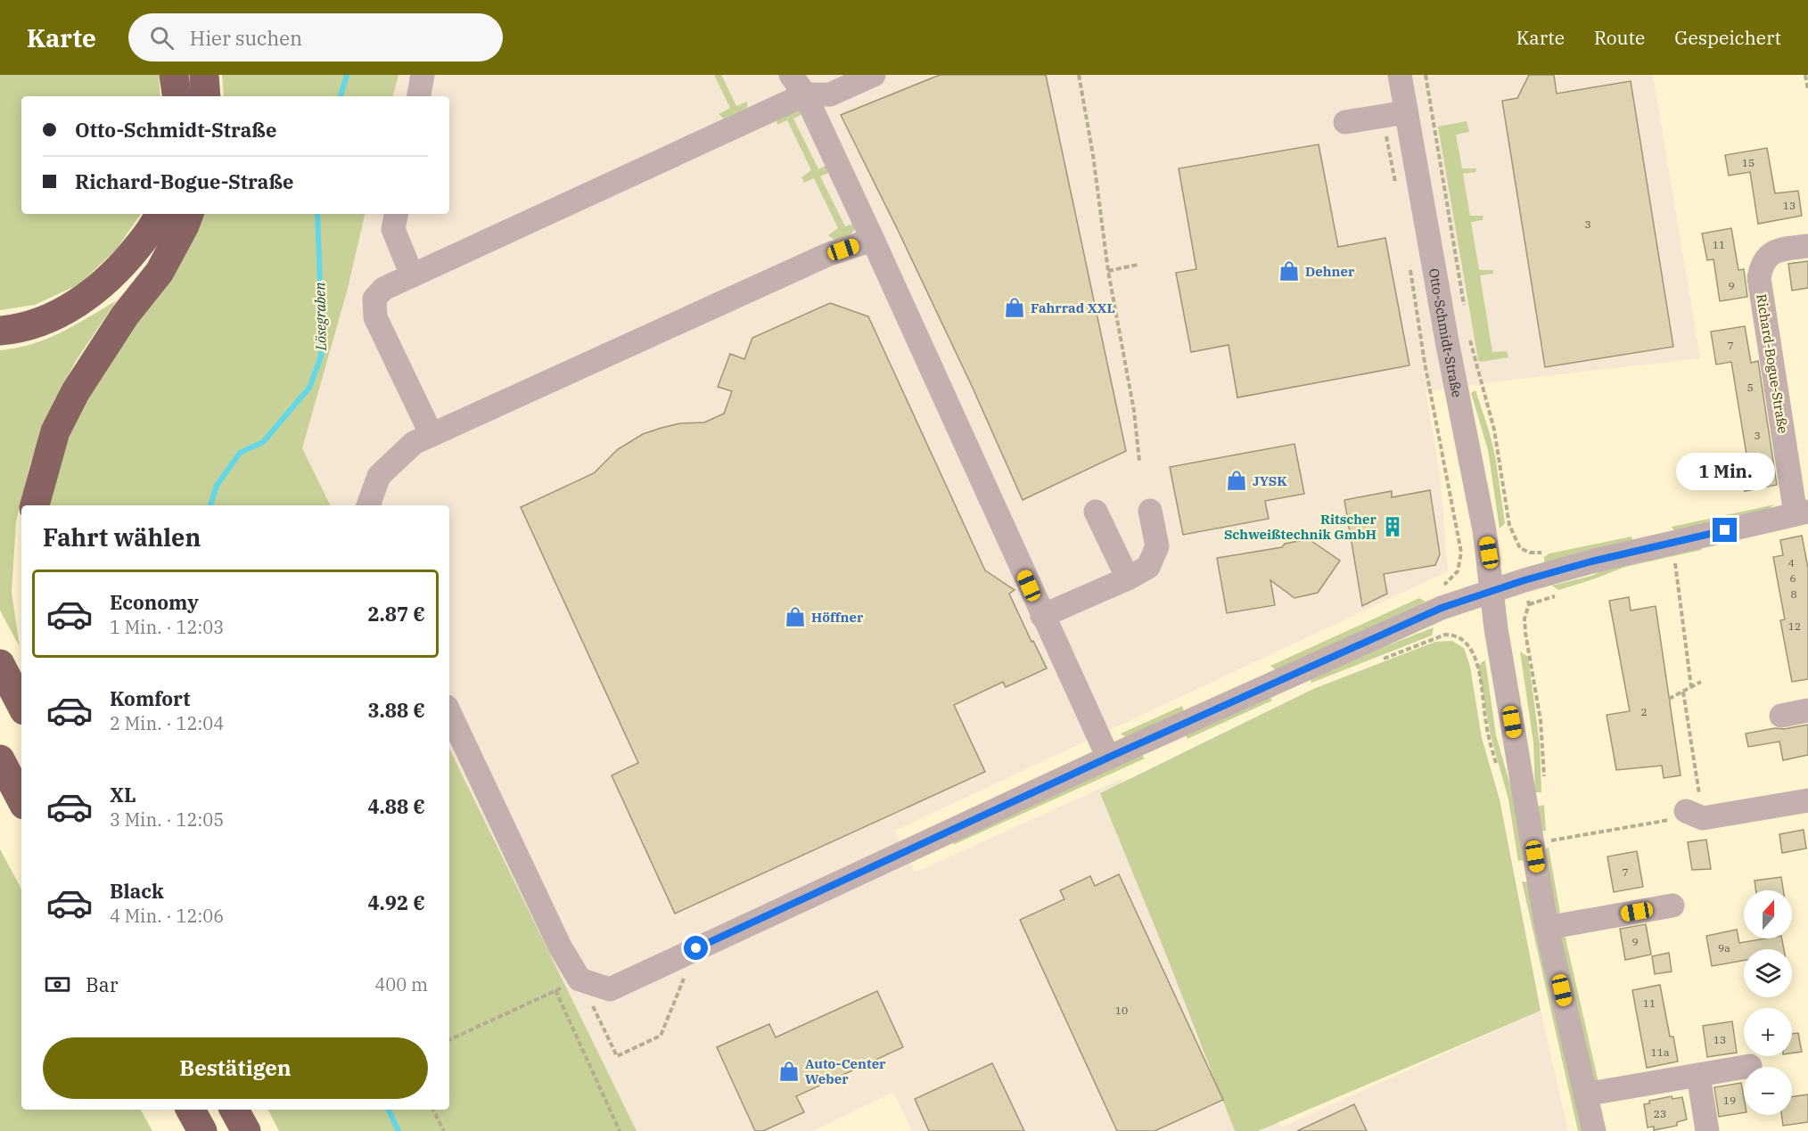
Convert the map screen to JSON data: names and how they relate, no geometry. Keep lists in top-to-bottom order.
{
  "streets": {
    "street": ["Otto-Schmidt-Straße", "Richard-Bogue-Straße"]
  },
  "crossings": [
    ["Otto-Schmidt-Straße", "Richard-Bogue-Straße"]
  ],
  "water": ["Lösegraben"],
  "places": {
    "shop": [
      "Dehner",
      "Fahrrad XXL",
      "JYSK",
      "Höffner",
      "Auto-Center Weber"
    ],
    "building": ["Ritscher Schweißtechnik GmbH"]
  },
  "house_numbers": [
    "15",
    "13",
    "3",
    "11",
    "9",
    "7",
    "5",
    "3",
    "4",
    "6",
    "8",
    "12",
    "2",
    "7",
    "9",
    "9a",
    "11",
    "10",
    "13",
    "11a",
    "19",
    "23"
  ],
  "north": "top",
  "page": {
    "header": "Karte",
    "search": "Hier suchen",
    "nav": ["Karte", "Route", "Gespeichert"],
    "banner": ["Otto-Schmidt-Straße", "Richard-Bogue-Straße"],
    "bubble": "1 Min.",
    "heading": "Fahrt wählen",
    "list": [
      {
        "name": "Economy",
        "note": "1 Min. · 12:03",
        "value": "2.87 €"
      },
      {
        "name": "Komfort",
        "note": "2 Min. · 12:04",
        "value": "3.88 €"
      },
      {
        "name": "XL",
        "note": "3 Min. · 12:05",
        "value": "4.88 €"
      },
      {
        "name": "Black",
        "note": "4 Min. · 12:06",
        "value": "4.92 €"
      }
    ],
    "map_buttons": ["+", "−"],
    "pay": ["Bar", "400 m"],
    "buttons": "Bestätigen"
  }
}
